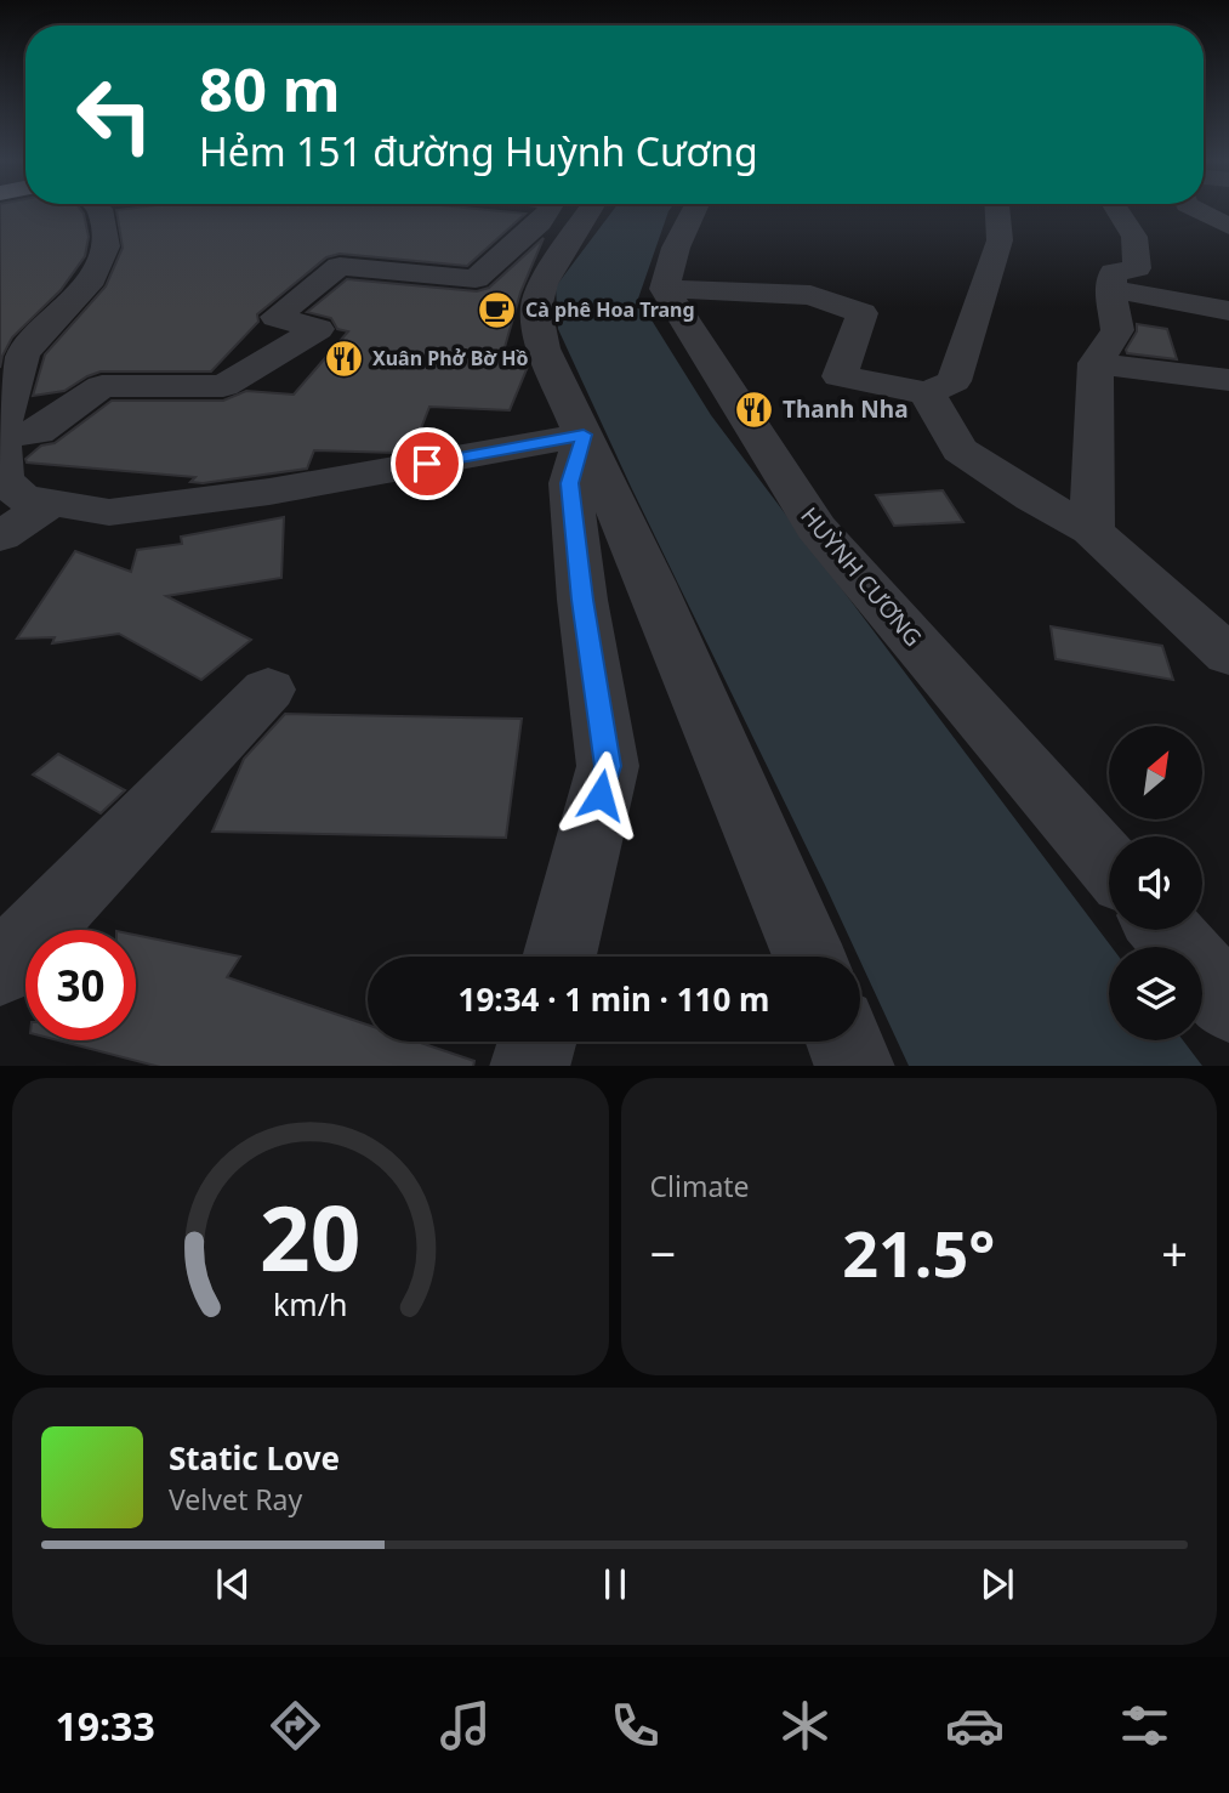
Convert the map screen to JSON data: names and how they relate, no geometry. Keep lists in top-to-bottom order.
{
  "streets": {
    "street": ["HUỲNH CƯƠNG"]
  },
  "places": {
    "cafe": ["Cà phê Hoa Trang"],
    "restaurant": ["Xuân Phở Bờ Hồ", "Thanh Nha"]
  },
  "north": "top right",
  "page": {
    "turn": ["80 m", "Hẻm 151 đường Huỳnh Cương"],
    "limit": "30",
    "trip": "19:34 · 1 min · 110 m",
    "tile": "Climate",
    "heat": ["−", "21.5°", "+"],
    "song": ["Static Love", "Velvet Ray"],
    "tabs": "19:33",
    "gauge": ["20", "km/h"]
  }
}
